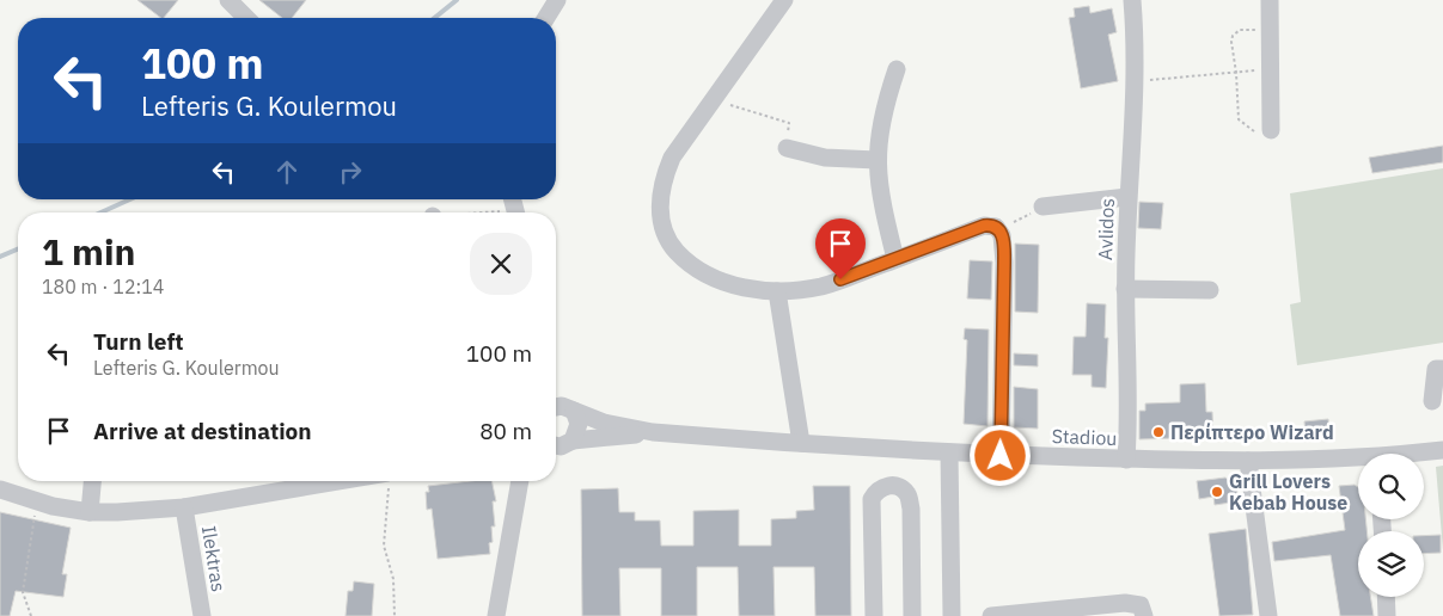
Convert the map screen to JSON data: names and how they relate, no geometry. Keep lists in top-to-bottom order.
{
  "streets": {
    "street": ["Avlidos", "Stadiou", "Ilektras"]
  },
  "crossings": [
    ["Avlidos", "Stadiou"]
  ],
  "places": ["Περίπτερο Wizard", "Grill Lovers Kebab House"],
  "page": {
    "turn": ["100 m", "Lefteris G. Koulermou"],
    "heading": ["1 min", "180 m · 12:14"],
    "list": [
      {
        "name": "Turn left",
        "note": "Lefteris G. Koulermou",
        "value": "100 m"
      },
      {
        "name": "Arrive at destination",
        "value": "80 m"
      }
    ]
  }
}
